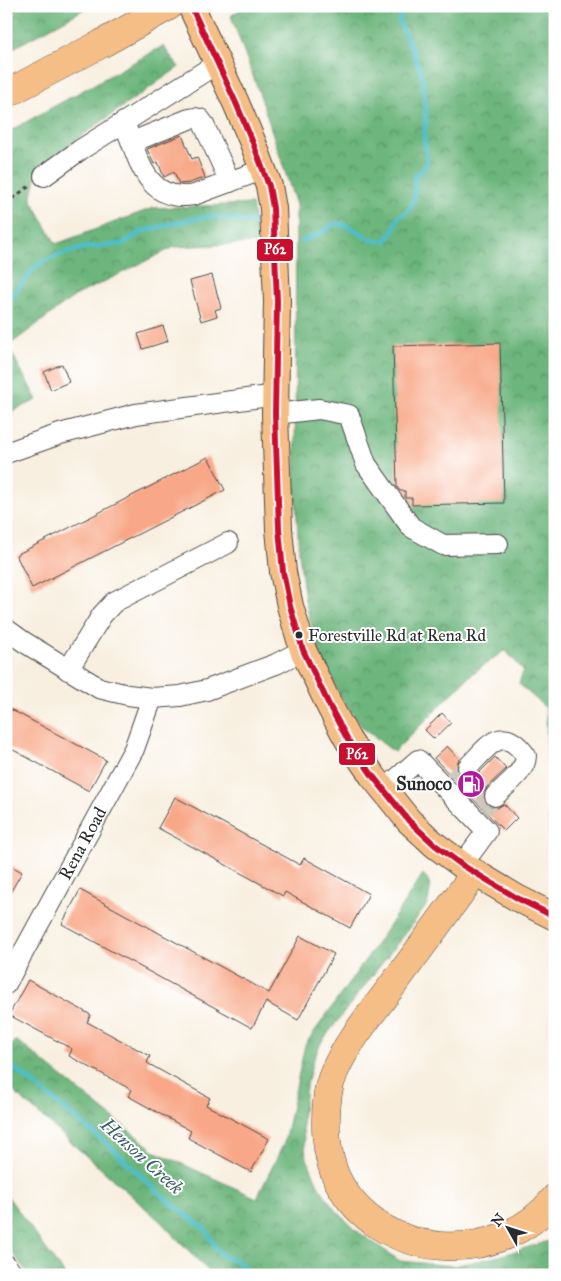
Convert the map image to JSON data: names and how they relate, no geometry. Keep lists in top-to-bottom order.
{
  "streets": {
    "street": ["Rena Road"]
  },
  "water": ["Henson Creek"],
  "places": {
    "other": ["Forestville Rd at Rena Rd"],
    "fuel station": ["Sunoco"]
  },
  "lines": ["transit line P62"],
  "north": "top left"
}
